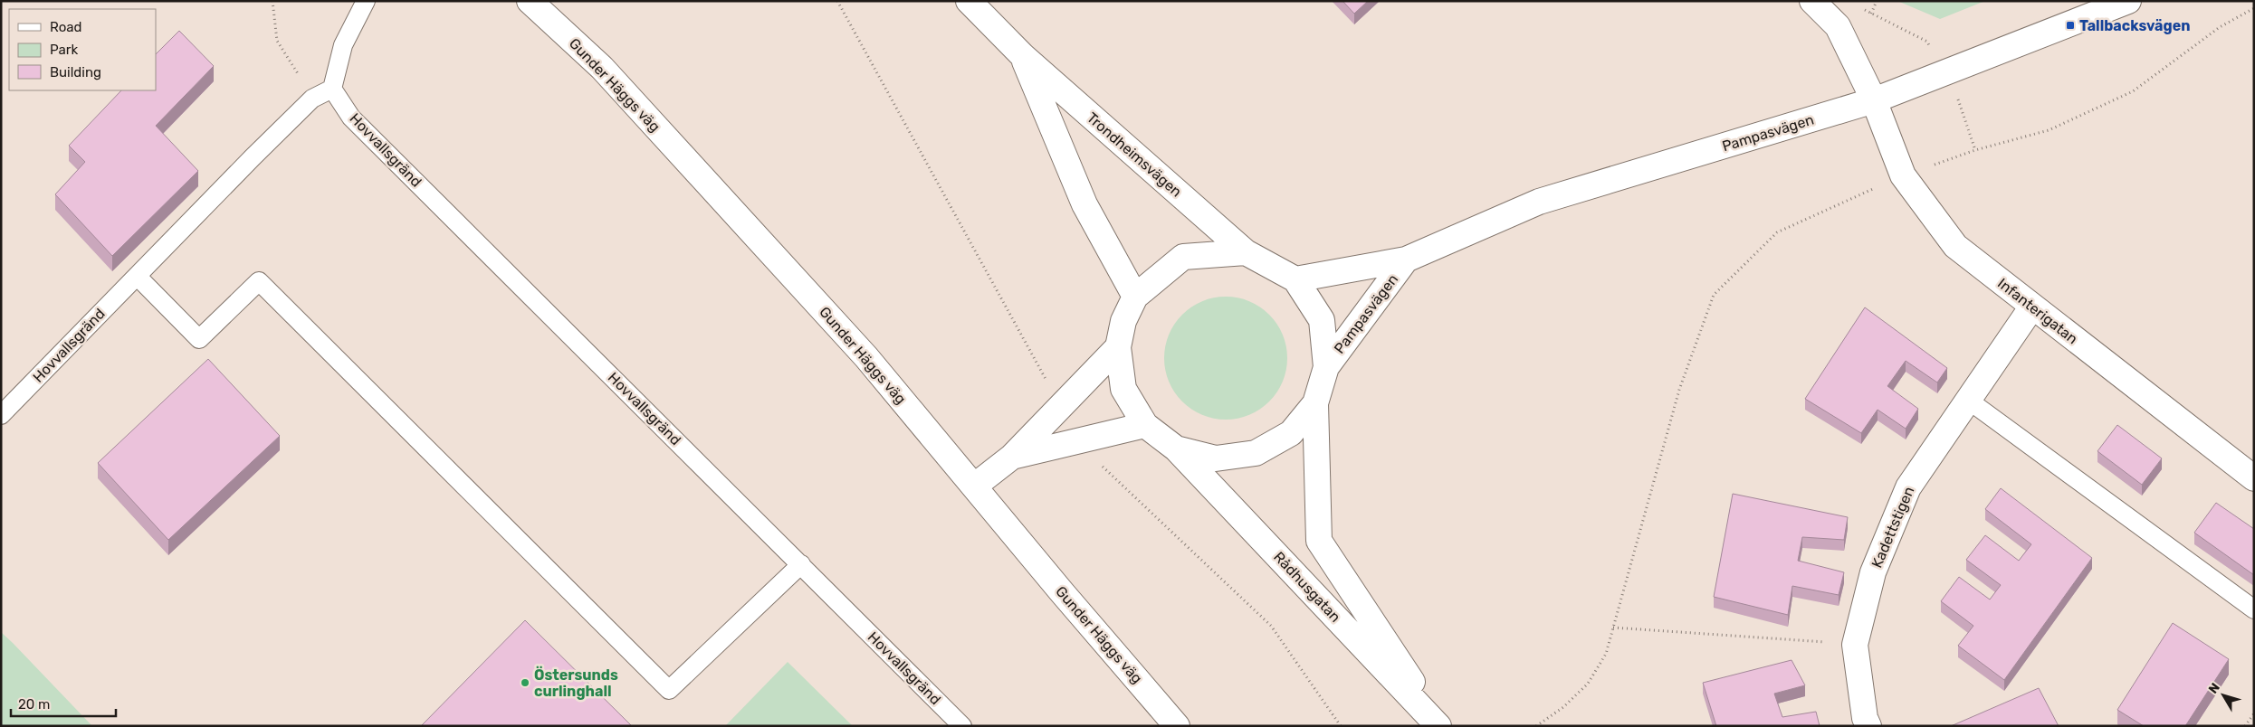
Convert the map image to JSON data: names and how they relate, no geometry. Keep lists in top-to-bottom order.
{
  "streets": {
    "main road": [
      "Gunder Häggs väg",
      "Pampasvägen",
      "Trondheimsvägen",
      "Infanterigatan",
      "Kadettstigen",
      "Rådhusgatan"
    ],
    "lane": ["Hovvallsgränd"]
  },
  "crossings": [
    ["Pampasvägen", "Trondheimsvägen"],
    ["Pampasvägen", "Infanterigatan"],
    ["Infanterigatan", "Kadettstigen"]
  ],
  "places": {
    "transit": ["Tallbacksvägen"],
    "other": ["Östersunds curlinghall"]
  },
  "legend": ["Road", "Park", "Building"],
  "scale_bar": "20 m",
  "north": "top left"
}
